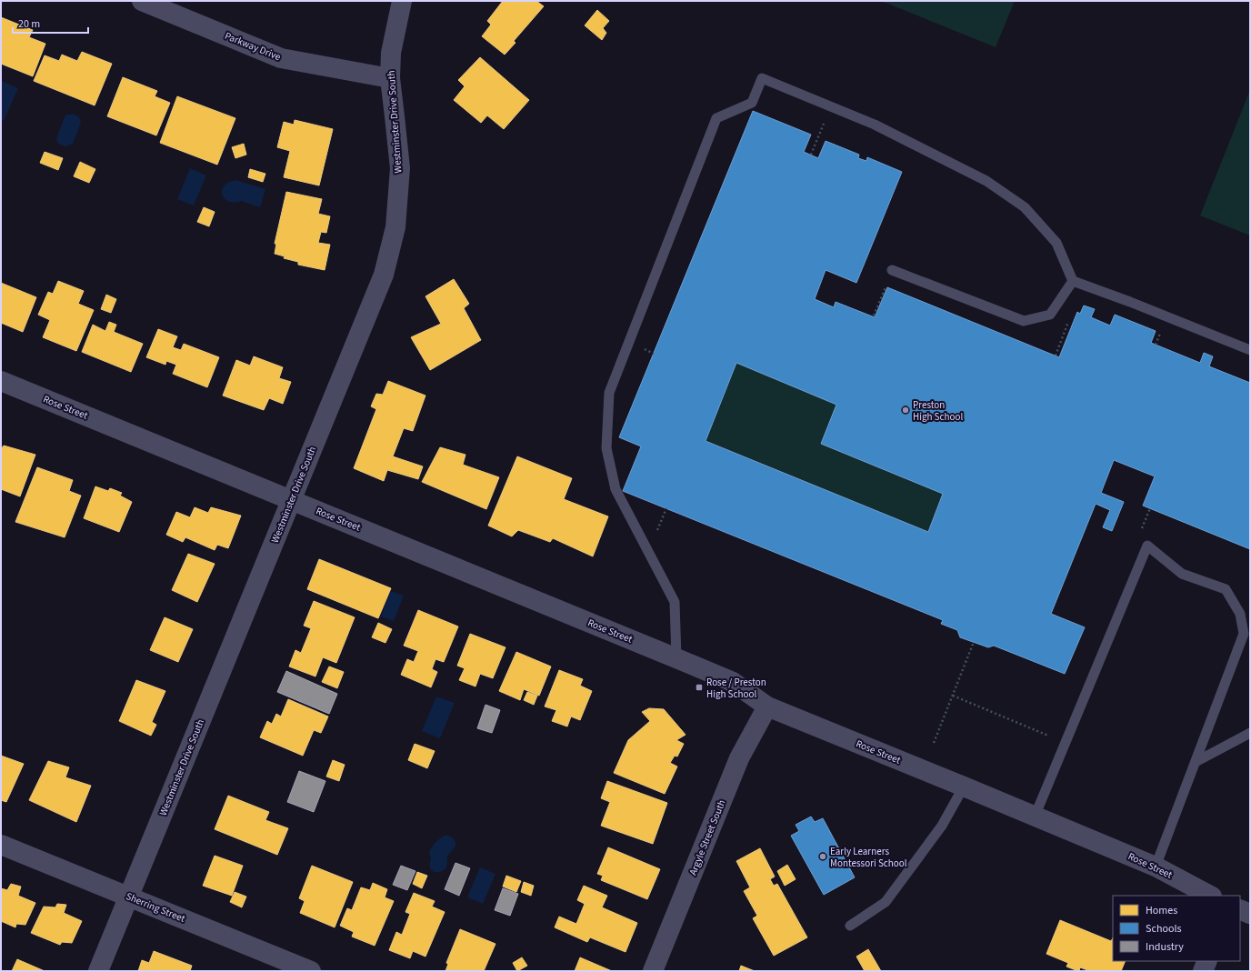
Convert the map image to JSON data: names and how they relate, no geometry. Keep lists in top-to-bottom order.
{
  "streets": {
    "street": [
      "Parkway Drive",
      "Westminster Drive South",
      "Rose Street",
      "Argyle Street South",
      "Sherring Street"
    ]
  },
  "crossings": [
    ["Parkway Drive", "Westminster Drive South"],
    ["Westminster Drive South", "Rose Street"],
    ["Westminster Drive South", "Sherring Street"],
    ["Rose Street", "Argyle Street South"]
  ],
  "places": {
    "other": ["Preston High School", "Early Learners Montessori School"],
    "transit": ["Rose / Preston High School"]
  },
  "legend": ["Homes", "Schools", "Industry"],
  "scale_bar": "20 m"
}
